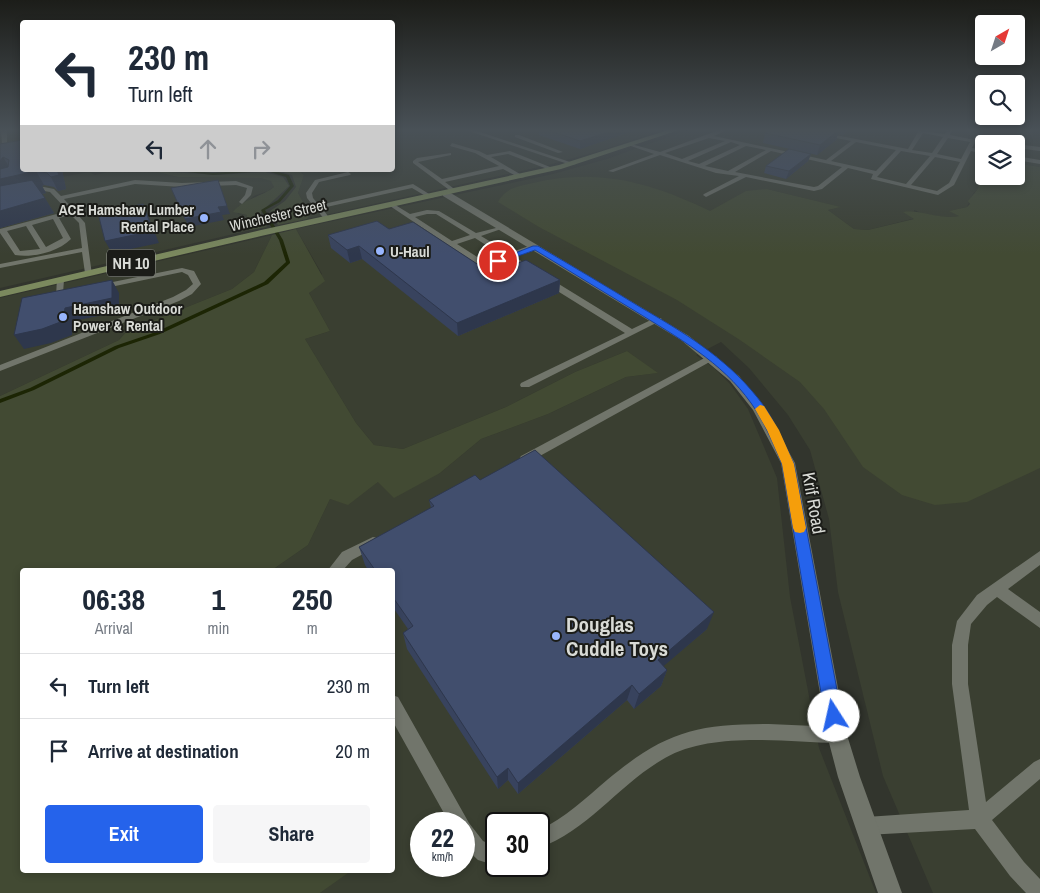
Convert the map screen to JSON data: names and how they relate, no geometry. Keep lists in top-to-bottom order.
{
  "streets": {
    "main road": ["Winchester Street", "NH 10"],
    "street": ["Krif Road"]
  },
  "crossings": [
    ["Winchester Street", "Krif Road"]
  ],
  "places": [
    "ACE Hamshaw Lumber Rental Place",
    "U-Haul",
    "Hamshaw Outdoor Power & Rental",
    "Douglas Cuddle Toys"
  ],
  "north": "top right",
  "page": {
    "turn": ["230 m", "Turn left"],
    "eta": [
      "06:38",
      "Arrival",
      "1",
      "min",
      "250",
      "m"
    ],
    "list": [
      {
        "name": "Turn left",
        "value": "230 m"
      },
      {
        "name": "Arrive at destination",
        "value": "20 m"
      }
    ],
    "buttons": ["Exit", "Share"],
    "speed": "22 km/h",
    "limit": "30"
  }
}
